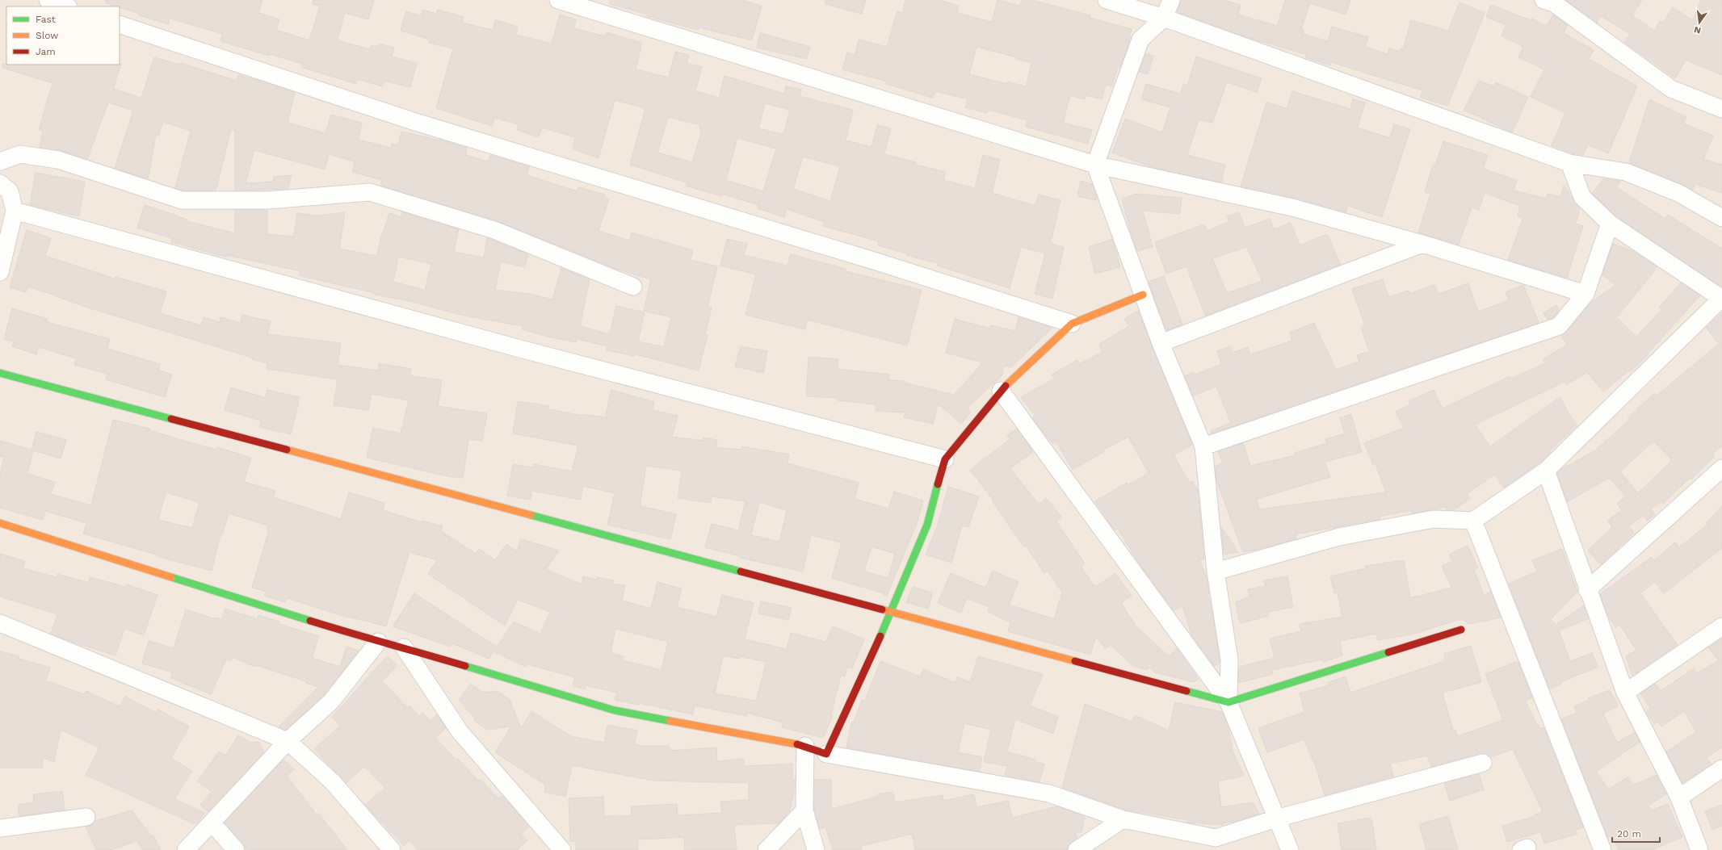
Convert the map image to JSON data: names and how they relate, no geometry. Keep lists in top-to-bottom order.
{
  "legend": ["Fast", "Slow", "Jam"],
  "scale_bar": "20 m",
  "north": "bottom"
}
